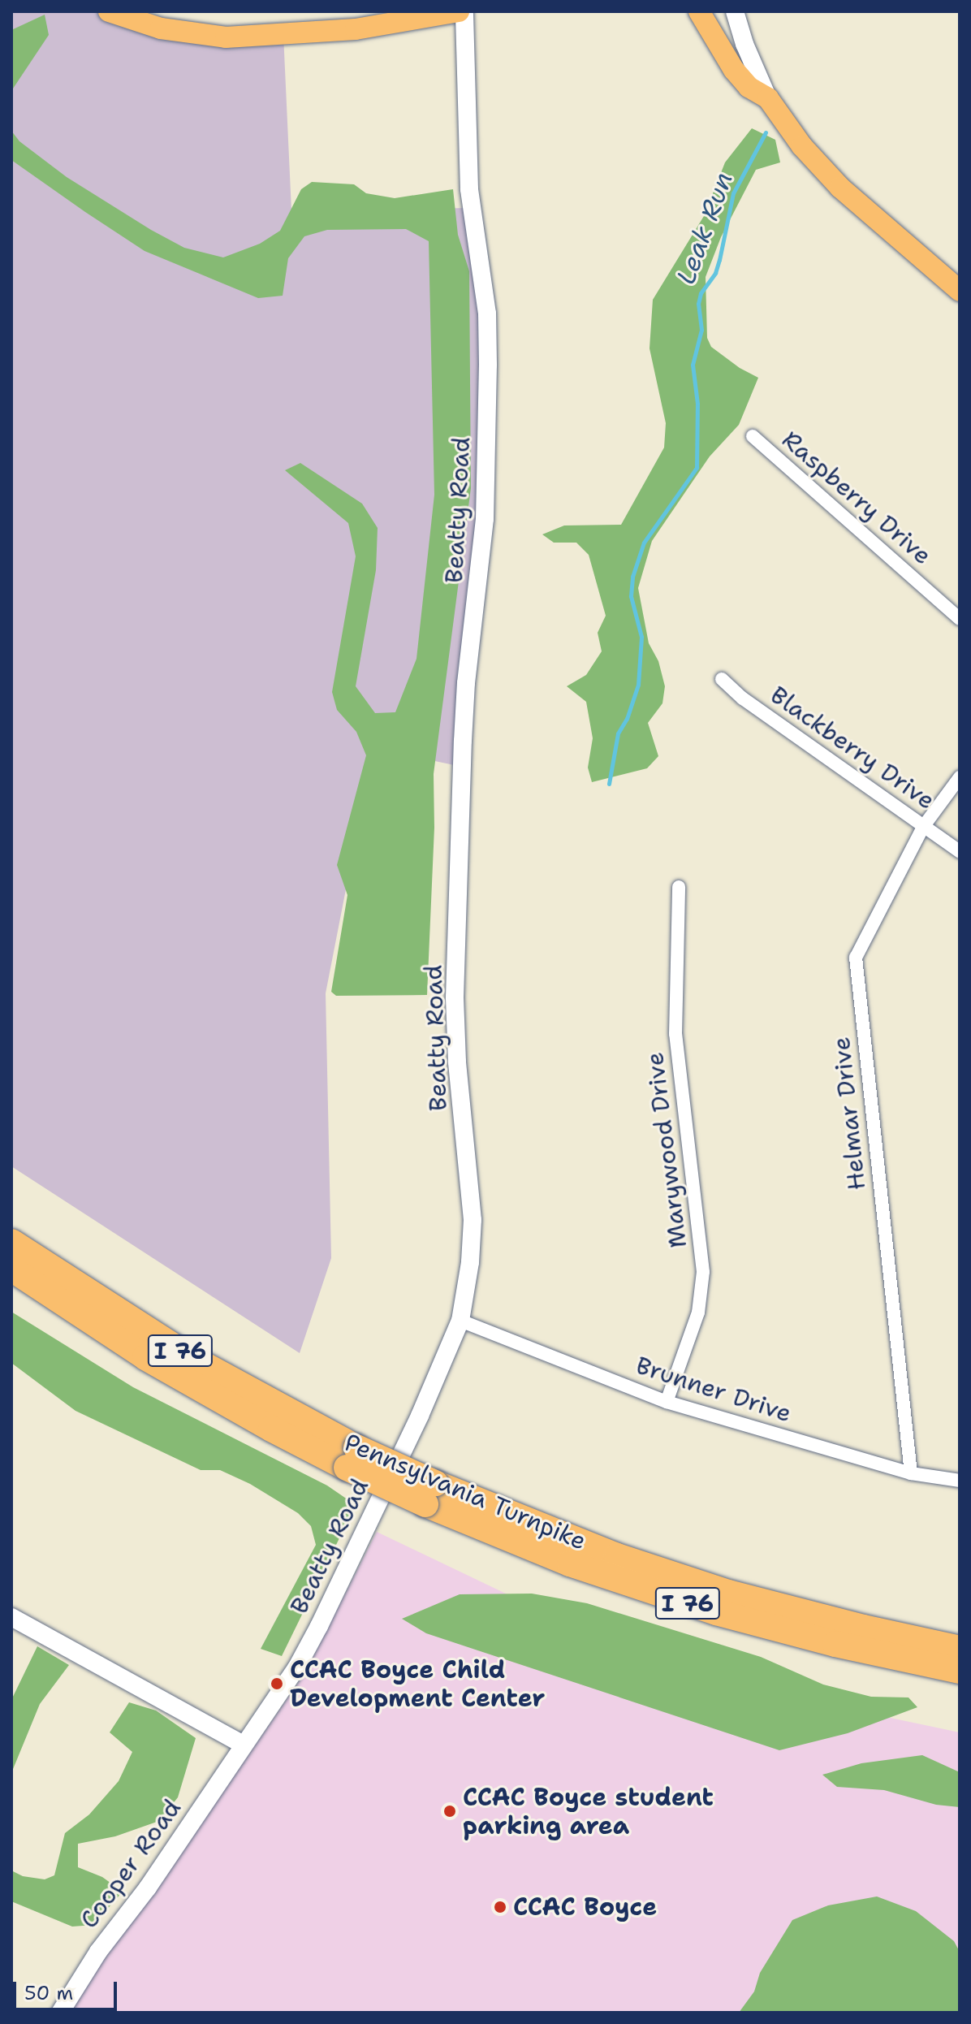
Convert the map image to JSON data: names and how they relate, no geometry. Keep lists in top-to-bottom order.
{
  "streets": {
    "highway": ["I 76", "Pennsylvania Turnpike"],
    "street": [
      "Raspberry Drive",
      "Beatty Road",
      "Blackberry Drive",
      "Helmar Drive",
      "Marywood Drive",
      "Brunner Drive",
      "Cooper Road"
    ]
  },
  "crossings": [
    ["Beatty Road", "Brunner Drive"],
    ["Beatty Road", "Cooper Road"],
    ["Blackberry Drive", "Helmar Drive"],
    ["Helmar Drive", "Brunner Drive"],
    ["Marywood Drive", "Brunner Drive"]
  ],
  "water": ["Leak Run"],
  "places": ["CCAC Boyce Child Development Center", "CCAC Boyce student parking area", "CCAC Boyce"],
  "scale_bar": "50 m"
}
